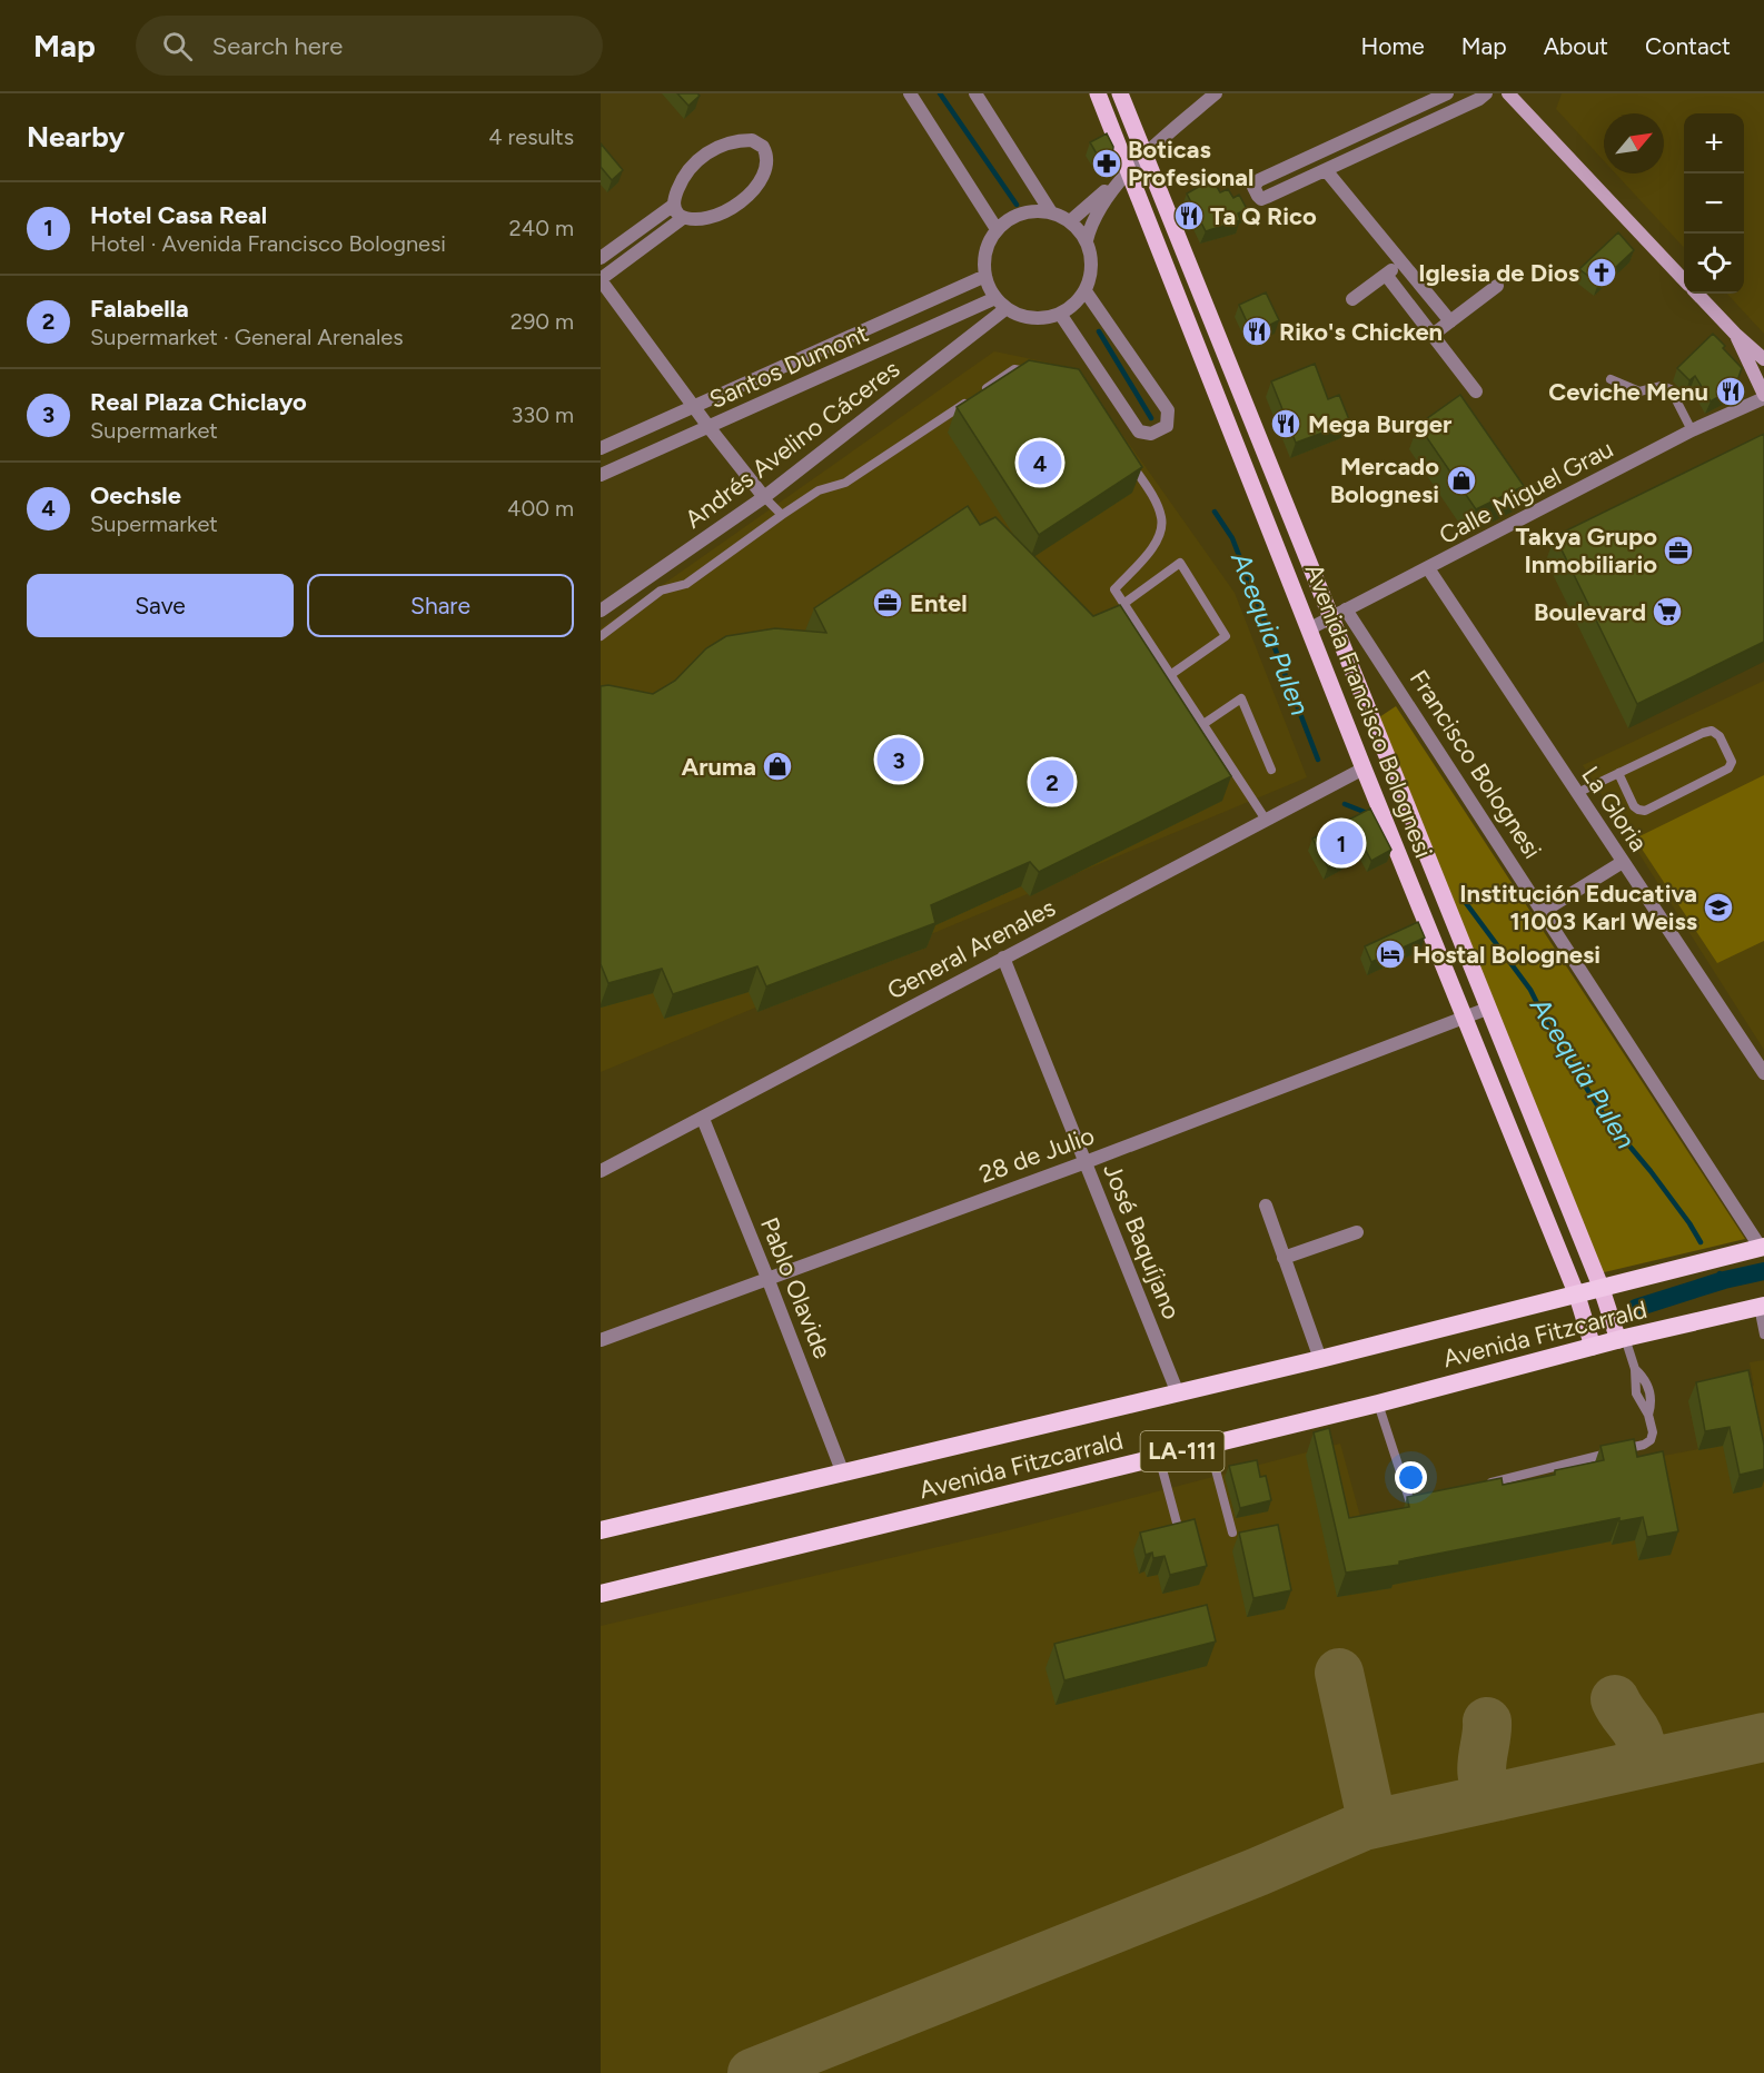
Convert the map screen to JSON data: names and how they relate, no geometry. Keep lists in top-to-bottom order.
{
  "streets": {
    "highway": ["Avenida Fitzcarrald", "LA-111"],
    "main road": ["Avenida Francisco Bolognesi"],
    "street": [
      "Santos Dumont",
      "Andrés Avelino Cáceres",
      "Calle Miguel Grau",
      "Francisco Bolognesi",
      "La Gloria",
      "General Arenales",
      "28 de Julio",
      "José Baquíjano",
      "Pablo Olavide"
    ]
  },
  "crossings": [
    ["Santos Dumont", "Andrés Avelino Cáceres"],
    ["Calle Miguel Grau", "Avenida Francisco Bolognesi"],
    ["Calle Miguel Grau", "Francisco Bolognesi"],
    ["Calle Miguel Grau", "La Gloria"],
    ["Avenida Francisco Bolognesi", "Francisco Bolognesi"],
    ["Avenida Francisco Bolognesi", "General Arenales"],
    ["Avenida Francisco Bolognesi", "28 de Julio"],
    ["Avenida Francisco Bolognesi", "Avenida Fitzcarrald"],
    ["Francisco Bolognesi", "Avenida Fitzcarrald"],
    ["General Arenales", "José Baquíjano"],
    ["General Arenales", "Pablo Olavide"],
    ["28 de Julio", "José Baquíjano"],
    ["28 de Julio", "Pablo Olavide"],
    ["José Baquíjano", "Avenida Fitzcarrald"],
    ["Pablo Olavide", "Avenida Fitzcarrald"]
  ],
  "water": ["Acequia Pulen"],
  "places": {
    "pharmacy": ["Boticas Profesional"],
    "restaurant": [
      "Ta Q Rico",
      "Riko's Chicken",
      "Ceviche Menu",
      "Mega Burger"
    ],
    "church": ["Iglesia de Dios"],
    "shop": ["Mercado Bolognesi", "Aruma"],
    "office": ["Takya Grupo Inmobiliario", "Entel"],
    "supermarket": ["Boulevard"],
    "school or university": ["Institución Educativa 11003 Karl Weiss"],
    "hotel": ["Hostal Bolognesi"]
  },
  "north": "top right",
  "page": {
    "header": "Map",
    "search": "Search here",
    "nav": [
      "Home",
      "Map",
      "About",
      "Contact"
    ],
    "heading": ["Nearby", "4 results"],
    "map_buttons": ["+", "−"],
    "list": [
      {
        "mark": "1",
        "name": "Hotel Casa Real",
        "note": "Hotel · Avenida Francisco Bolognesi",
        "value": "240 m"
      },
      {
        "mark": "2",
        "name": "Falabella",
        "note": "Supermarket · General Arenales",
        "value": "290 m"
      },
      {
        "mark": "3",
        "name": "Real Plaza Chiclayo",
        "note": "Supermarket",
        "value": "330 m"
      },
      {
        "mark": "4",
        "name": "Oechsle",
        "note": "Supermarket",
        "value": "400 m"
      }
    ],
    "pins": [
      "4",
      "3",
      "2",
      "1"
    ],
    "buttons": ["Save", "Share"]
  }
}
